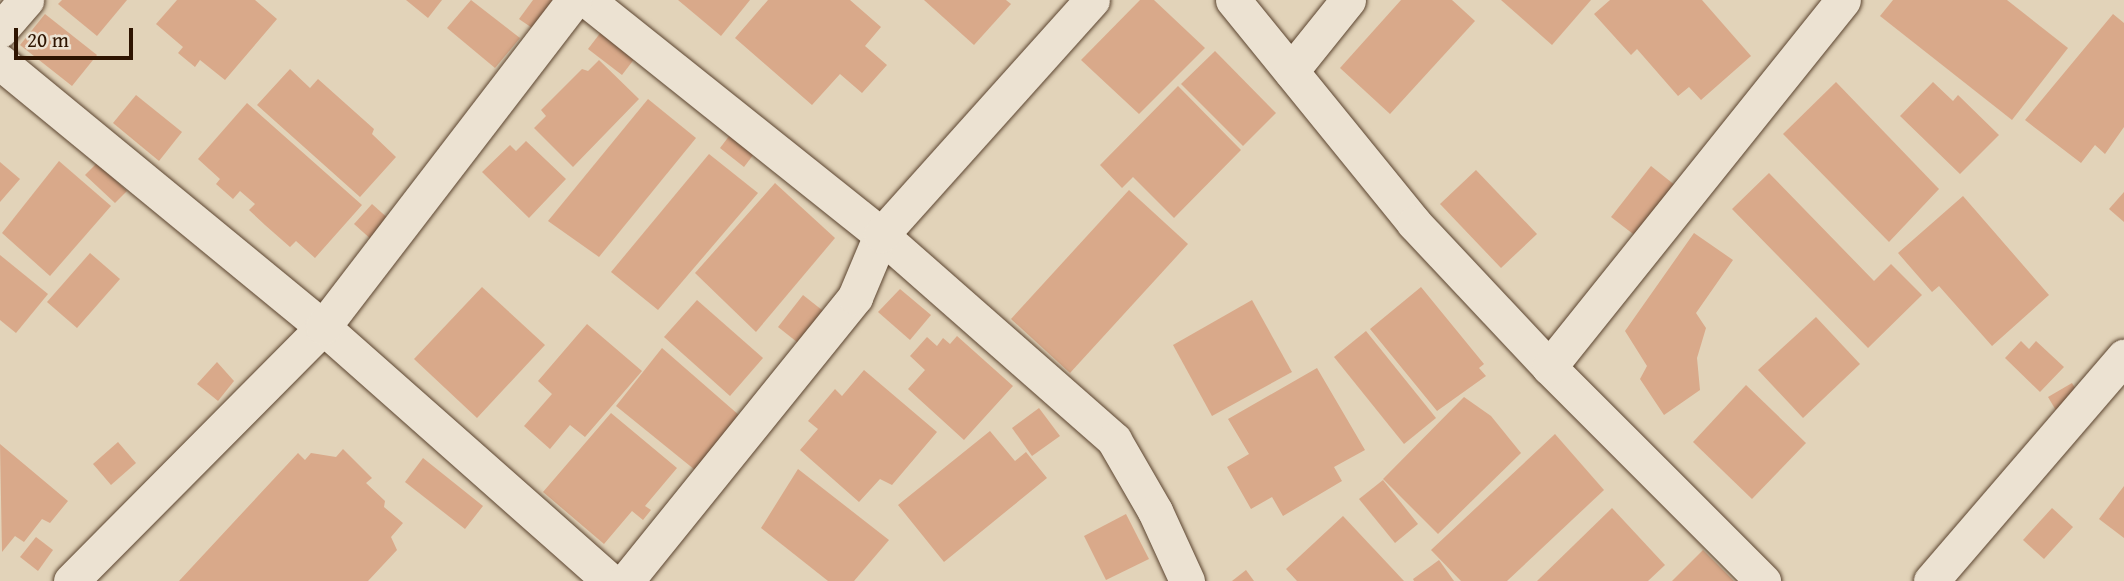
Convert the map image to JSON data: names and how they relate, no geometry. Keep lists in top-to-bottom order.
{
  "scale_bar": "20 m"
}
